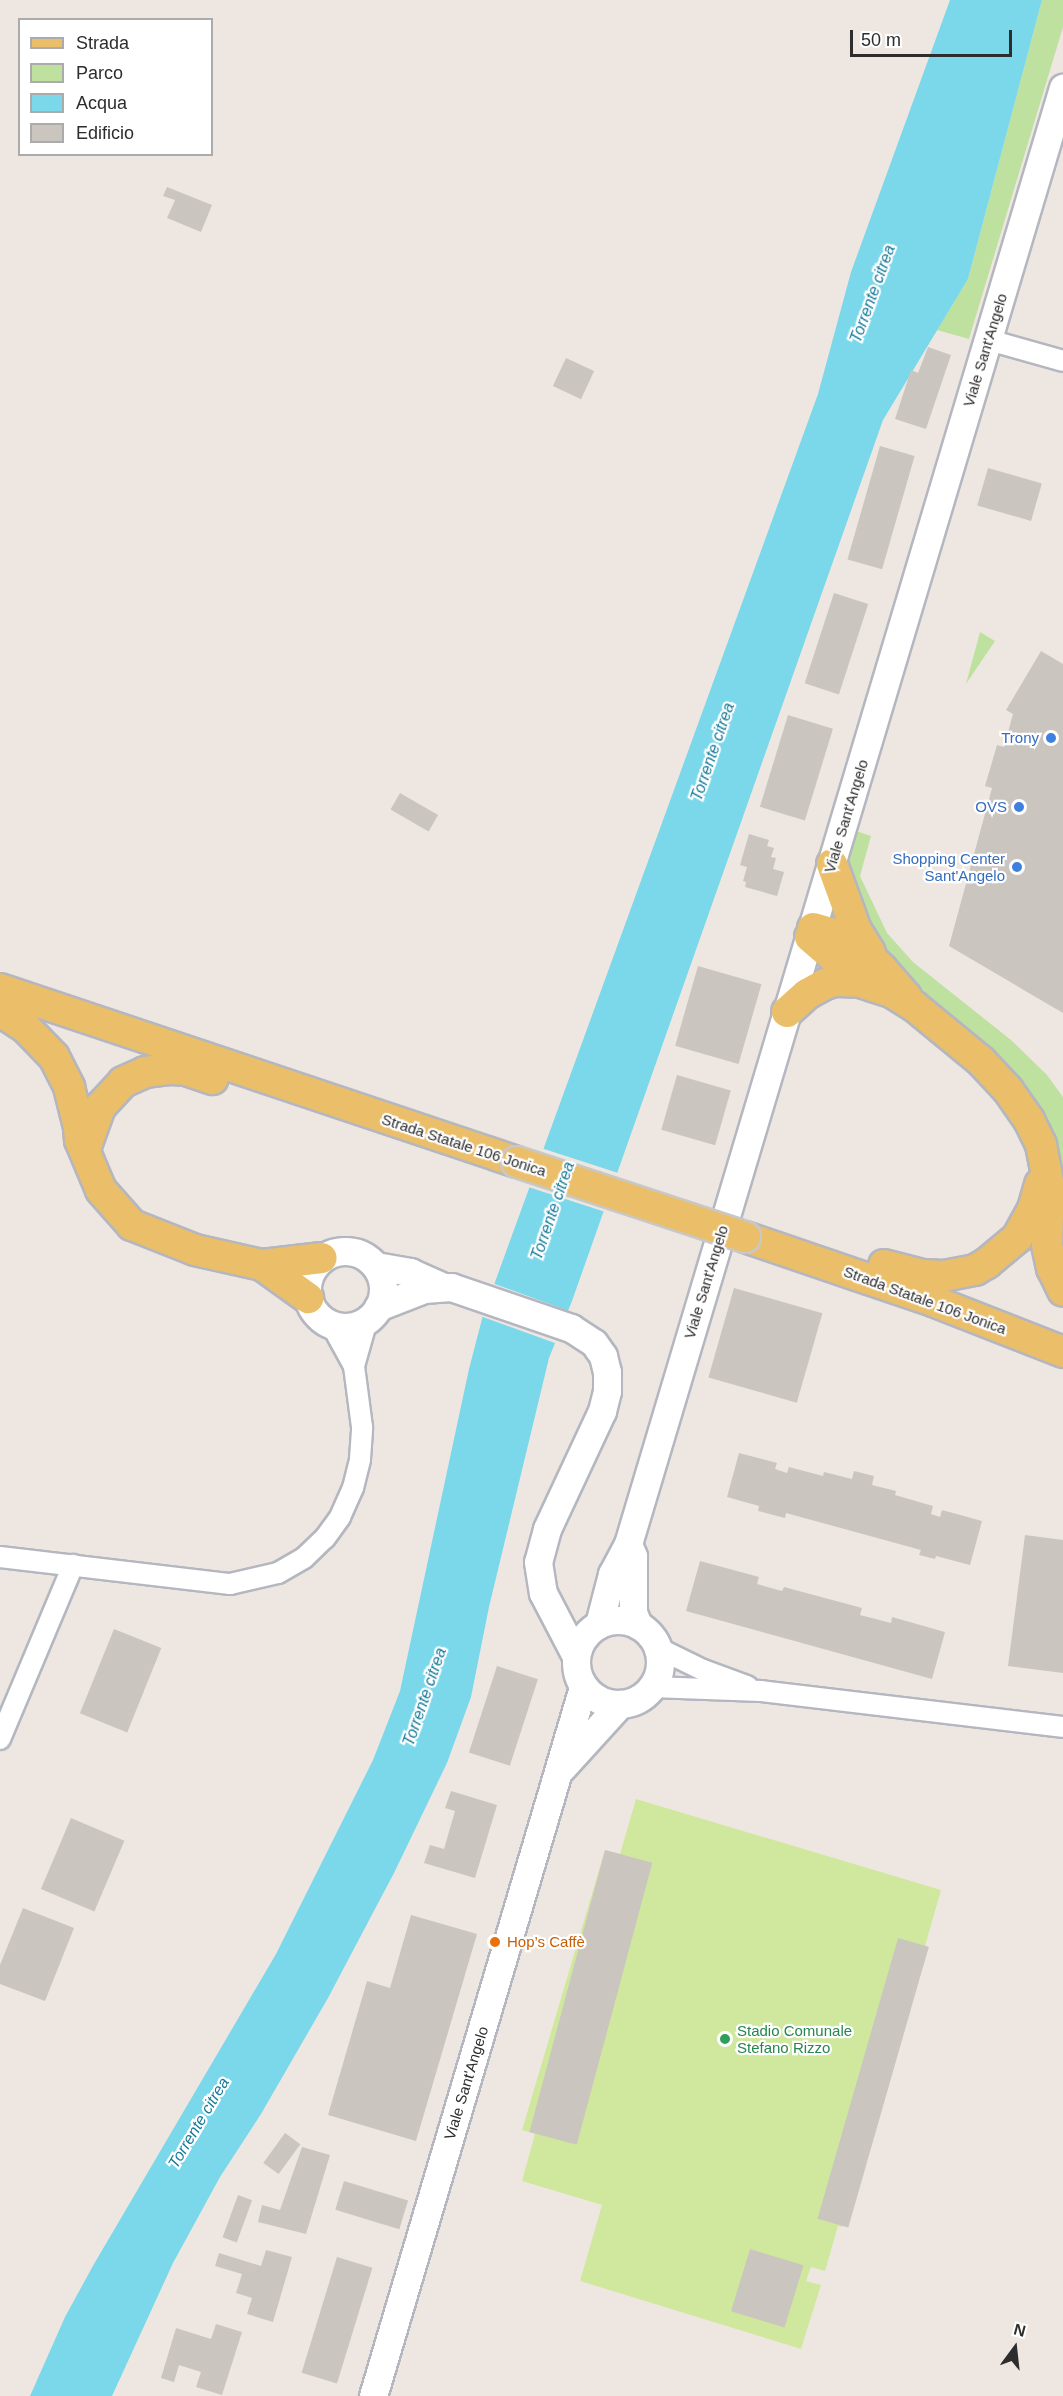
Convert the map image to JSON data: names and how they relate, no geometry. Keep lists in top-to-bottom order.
{
  "streets": {
    "main road": ["Viale Sant'Angelo", "Strada Statale 106 Jonica"]
  },
  "water": ["Torrente citrea"],
  "places": [
    "Trony",
    "OVS",
    "Shopping Center Sant'Angelo",
    "Hop’s Caffè",
    "Stadio Comunale Stefano Rizzo"
  ],
  "legend": [
    "Strada",
    "Parco",
    "Acqua",
    "Edificio"
  ],
  "scale_bar": "50 m",
  "north": "top"
}
